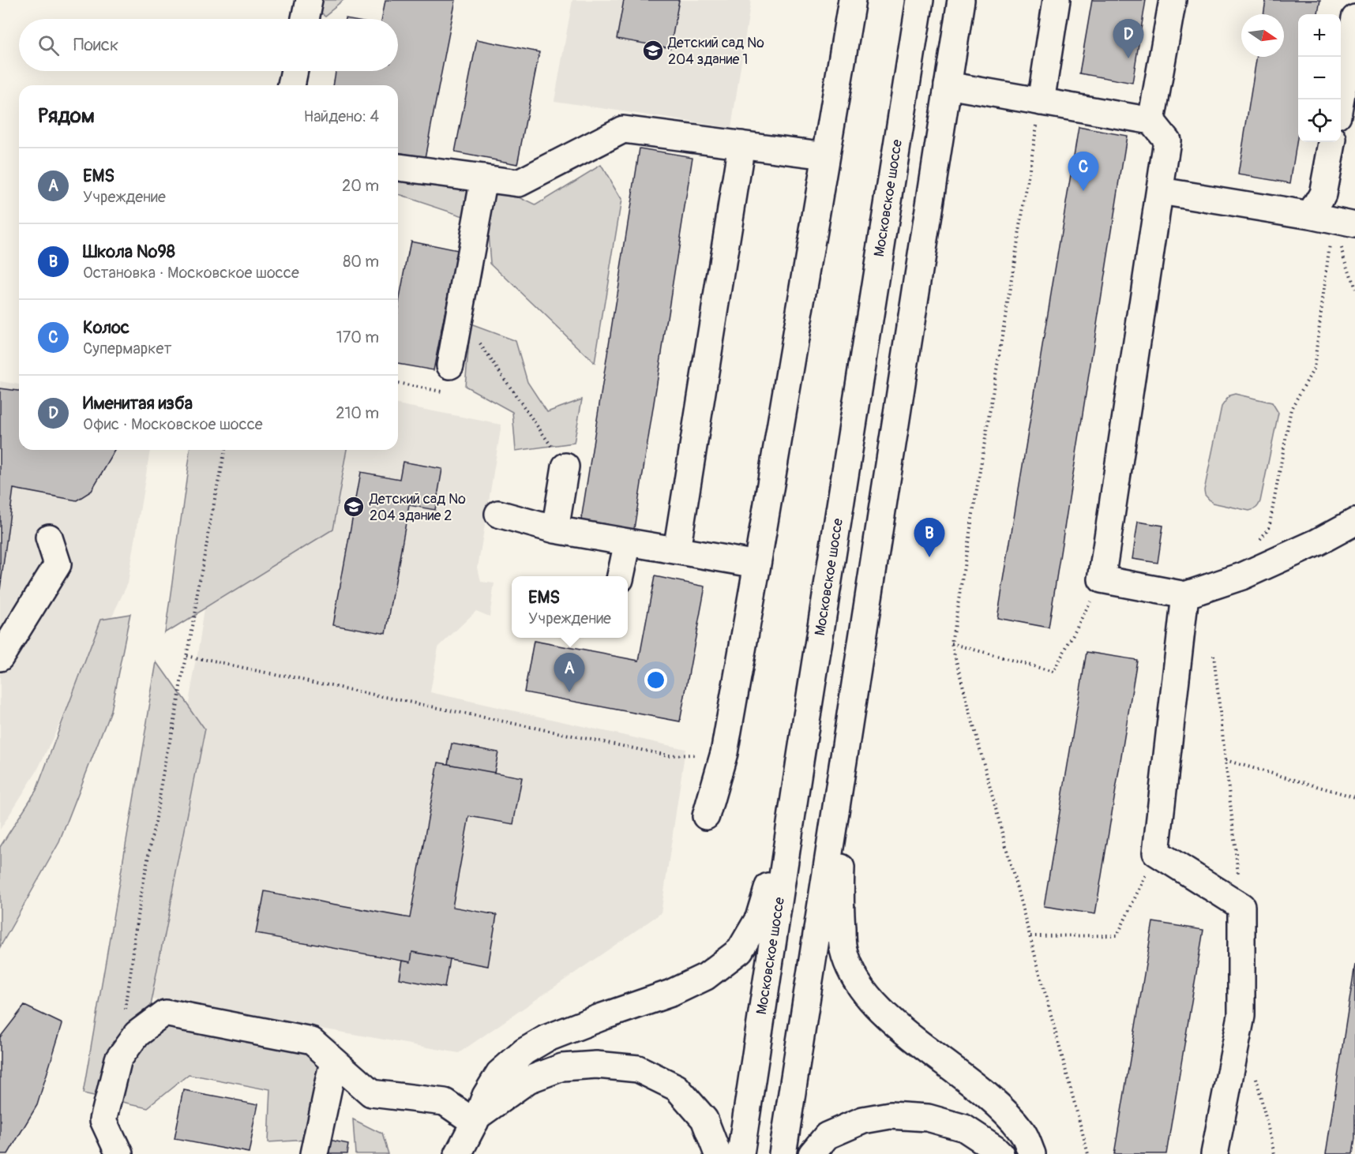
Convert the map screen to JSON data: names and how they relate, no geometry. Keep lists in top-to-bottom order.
{
  "streets": {
    "main road": ["Московское шоссе"]
  },
  "places": {
    "school or university": ["Детский сад № 204 здание 1", "Детский сад № 204 здание 2"]
  },
  "north": "right",
  "page": {
    "map_buttons": ["+", "−"],
    "pins": [
      "D",
      "C",
      "B",
      "A"
    ],
    "search": "Поиск",
    "heading": ["Рядом", "Найдено: 4"],
    "list": [
      {
        "mark": "A",
        "name": "EMS",
        "note": "Учреждение",
        "value": "20 m"
      },
      {
        "mark": "B",
        "name": "Школа №98",
        "note": "Остановка · Московское шоссе",
        "value": "80 m"
      },
      {
        "mark": "C",
        "name": "Колос",
        "note": "Супермаркет",
        "value": "170 m"
      },
      {
        "mark": "D",
        "name": "Именитая изба",
        "note": "Офис · Московское шоссе",
        "value": "210 m"
      }
    ],
    "popup": ["EMS", "Учреждение"]
  }
}
